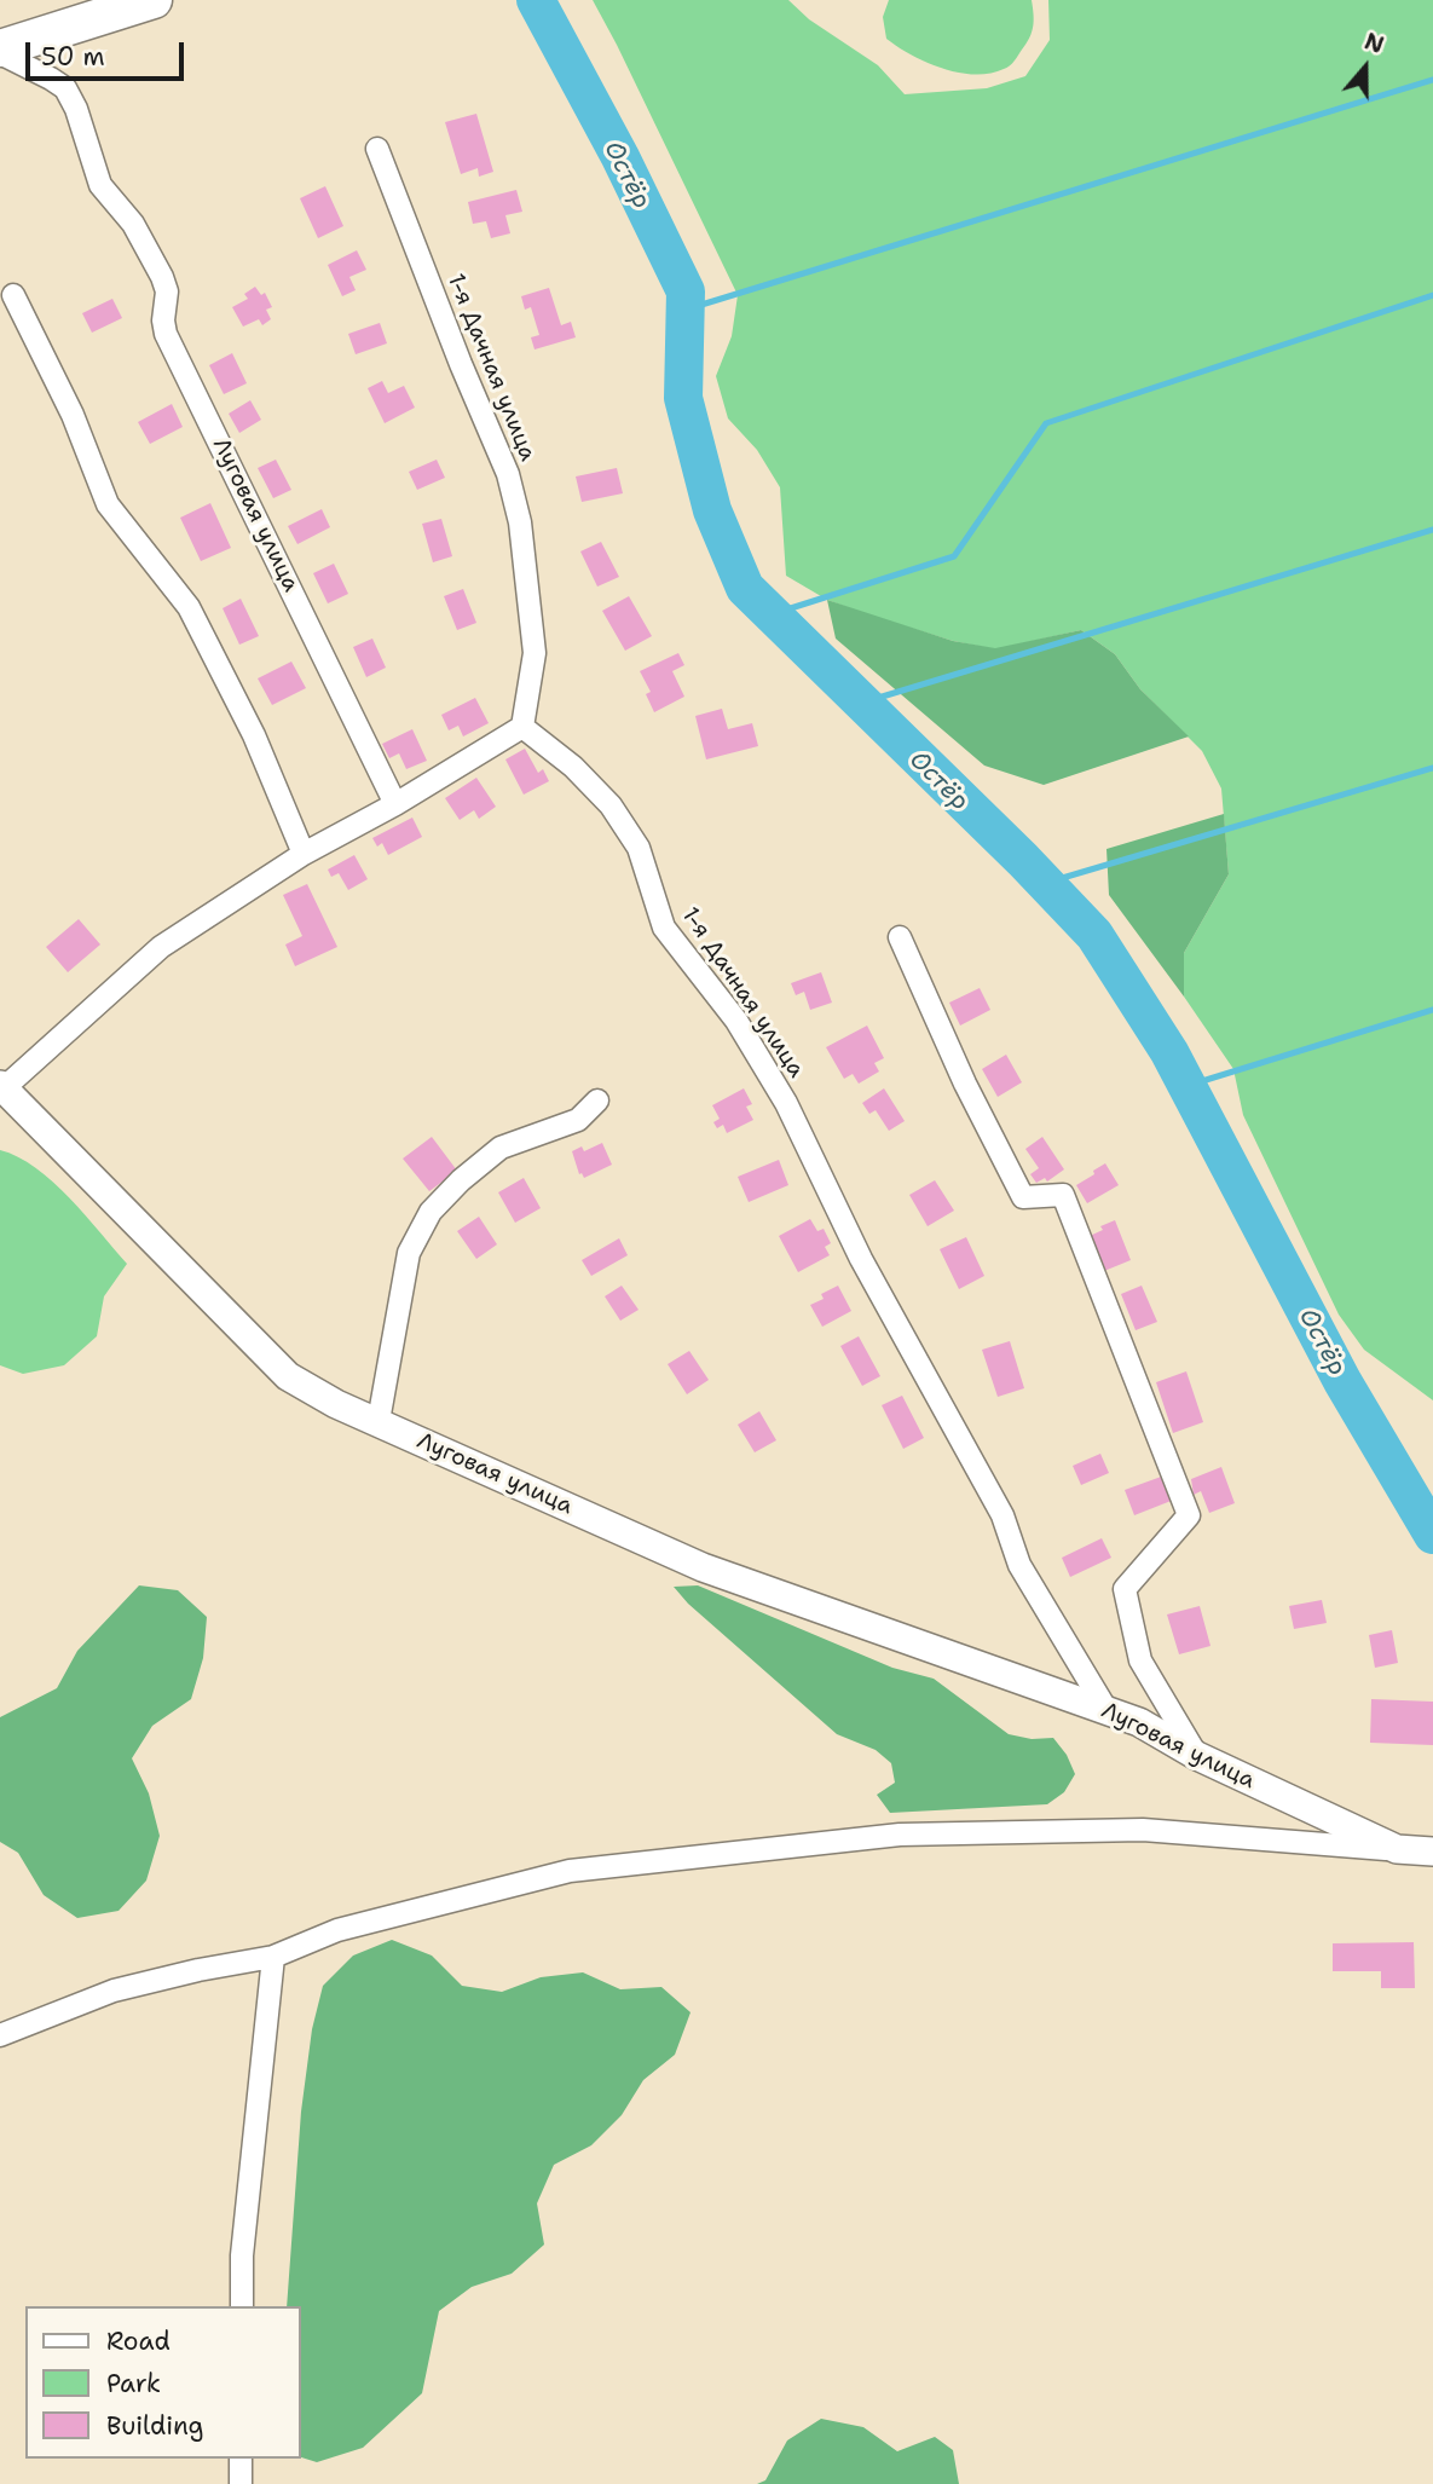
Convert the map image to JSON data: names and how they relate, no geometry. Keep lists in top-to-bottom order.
{
  "streets": {
    "street": ["1-я Дачная улица", "Луговая улица"]
  },
  "crossings": [
    ["1-я Дачная улица", "Луговая улица"]
  ],
  "water": ["Остёр"],
  "legend": ["Road", "Park", "Building"],
  "scale_bar": "50 m",
  "north": "top"
}
